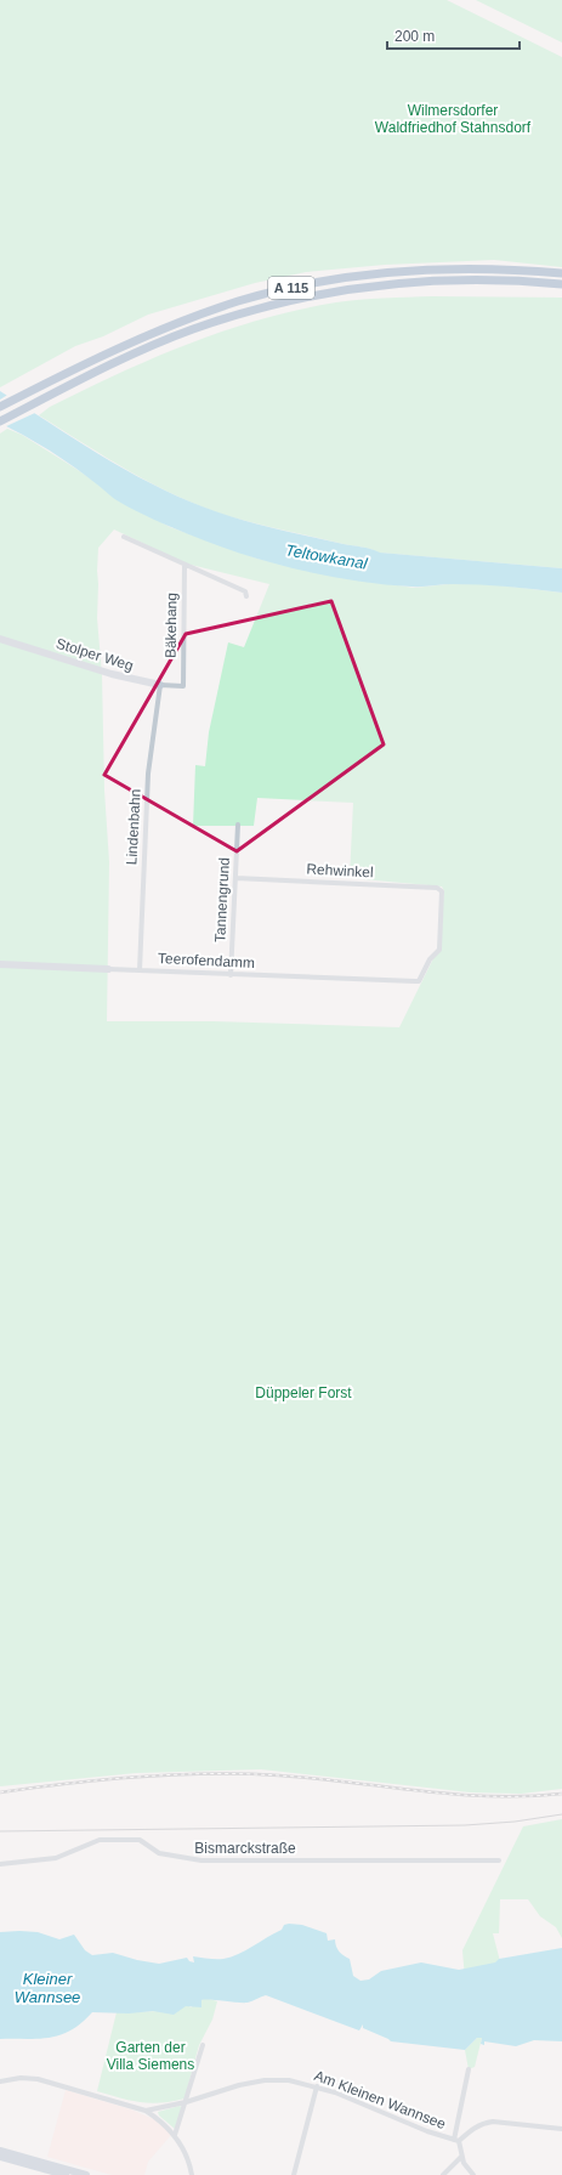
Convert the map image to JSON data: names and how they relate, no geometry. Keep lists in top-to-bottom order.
{
  "streets": {
    "highway": ["A 115"],
    "street": [
      "Bäkehang",
      "Stolper Weg",
      "Lindenbahn",
      "Rehwinkel",
      "Tannengrund",
      "Teerofendamm",
      "Bismarckstraße",
      "Am Kleinen Wannsee"
    ]
  },
  "crossings": [
    ["Bäkehang", "Stolper Weg"],
    ["Stolper Weg", "Lindenbahn"],
    ["Lindenbahn", "Teerofendamm"],
    ["Rehwinkel", "Tannengrund"],
    ["Rehwinkel", "Teerofendamm"],
    ["Tannengrund", "Teerofendamm"]
  ],
  "water": ["Teltowkanal", "Kleiner Wannsee"],
  "parks": ["Wilmersdorfer Waldfriedhof Stahnsdorf", "Düppeler Forst", "Garten der Villa Siemens"],
  "scale_bar": "200 m"
}
